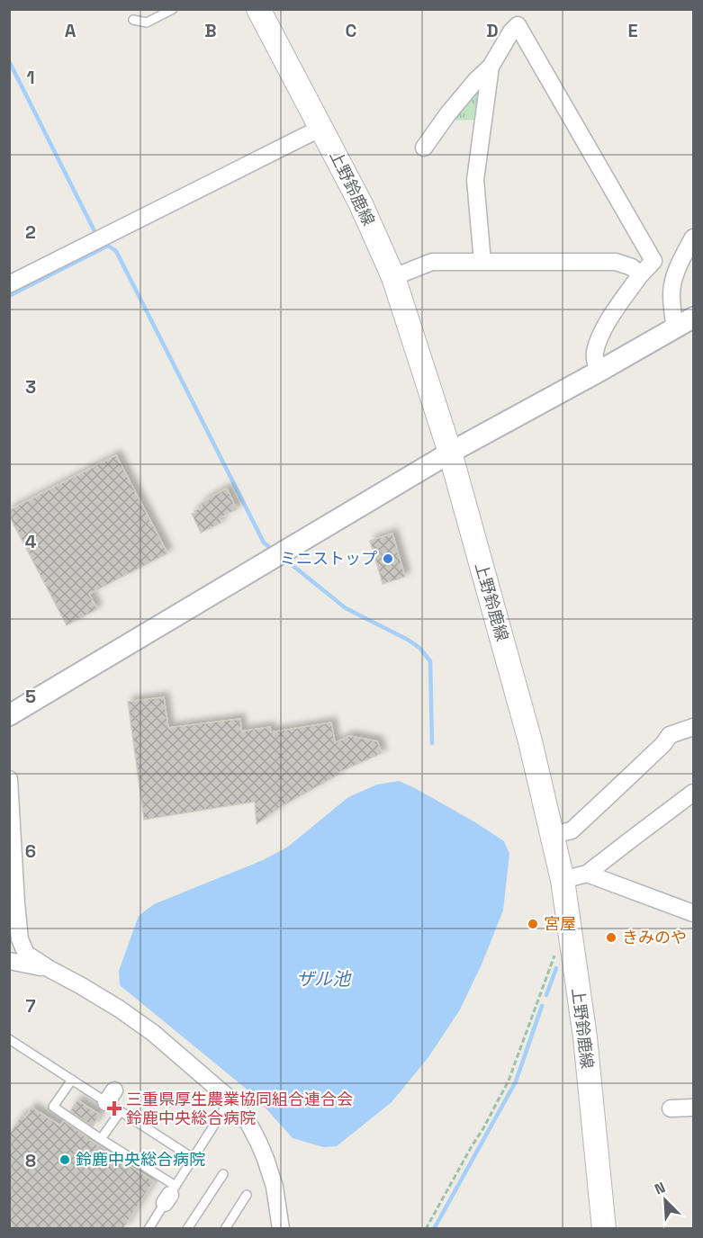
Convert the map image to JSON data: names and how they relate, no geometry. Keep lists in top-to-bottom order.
{
  "streets": {
    "main road": ["上野鈴鹿線"]
  },
  "water": ["ザル池"],
  "places": {
    "other": [
      "ミニストップ",
      "宮屋",
      "きみのや",
      "鈴鹿中央総合病院"
    ],
    "health": ["三重県厚生農業協同組合連合会 鈴鹿中央総合病院"]
  },
  "north": "top left",
  "grid": {
    "columns": [
      "A",
      "B",
      "C",
      "D",
      "E"
    ],
    "rows": [
      "1",
      "2",
      "3",
      "4",
      "5",
      "6",
      "7",
      "8"
    ]
  }
}
